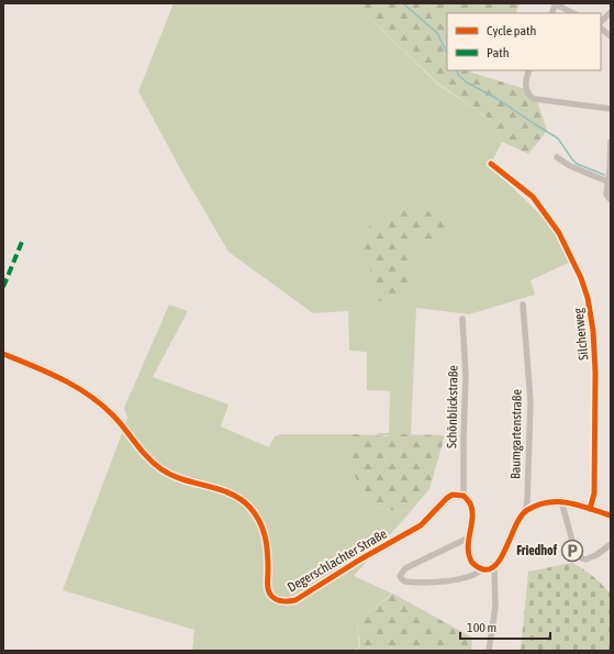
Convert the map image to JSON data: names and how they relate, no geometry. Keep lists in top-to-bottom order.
{
  "streets": {
    "street": [
      "Silcherweg",
      "Schönblickstraße",
      "Baumgartenstraße",
      "Degerschlachter Straße"
    ]
  },
  "crossings": [
    ["Schönblickstraße", "Degerschlachter Straße"]
  ],
  "places": {
    "parking": ["Friedhof"]
  },
  "legend": ["Cycle path", "Path"],
  "scale_bar": "100 m"
}
